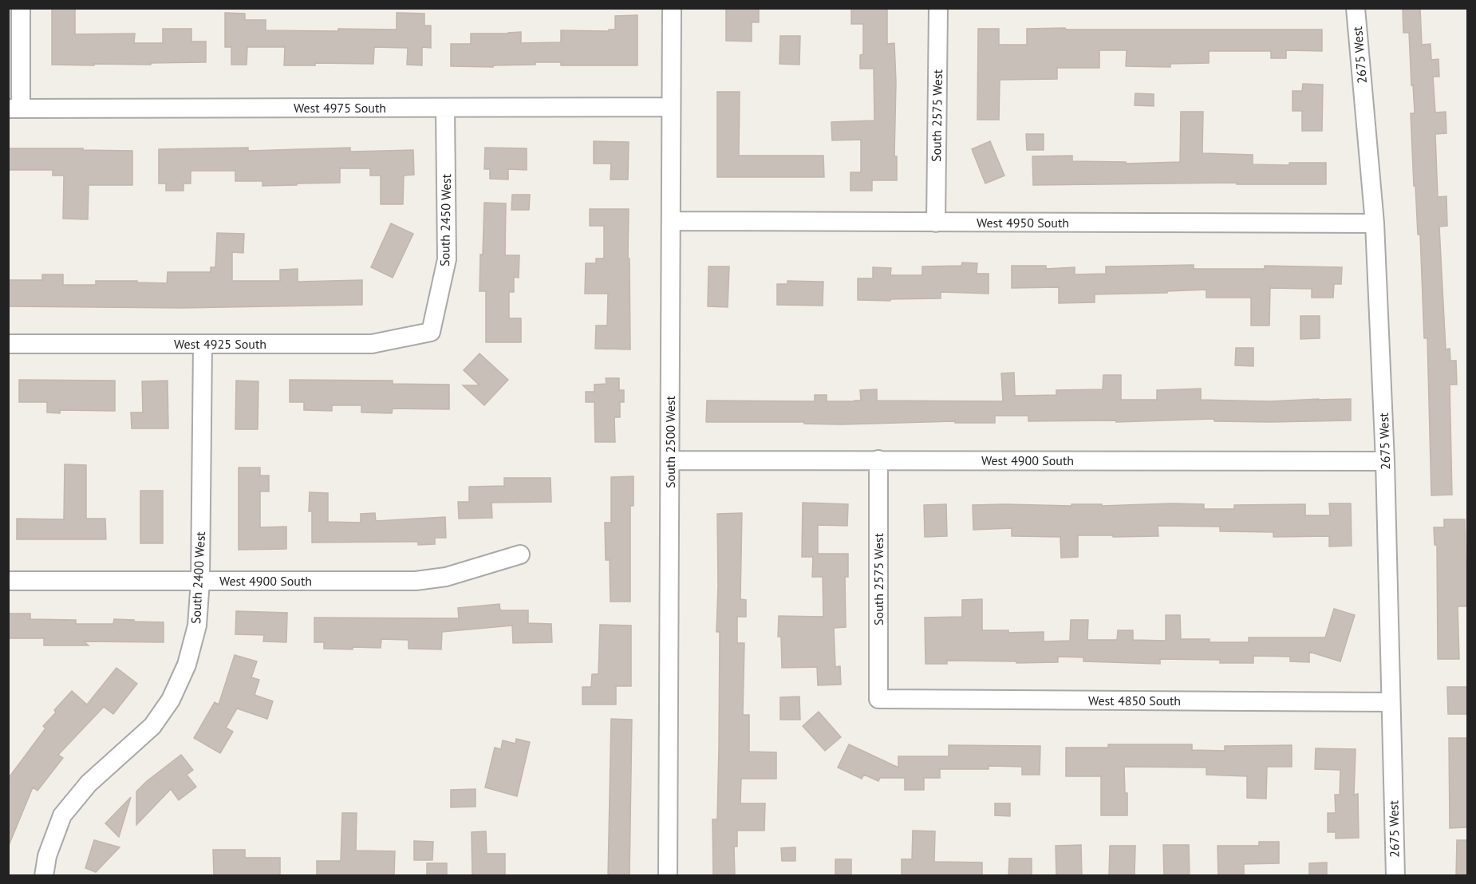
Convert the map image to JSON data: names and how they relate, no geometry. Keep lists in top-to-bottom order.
{
  "streets": {
    "street": [
      "2675 West",
      "West 4975 South",
      "South 2575 West",
      "South 2450 West",
      "West 4950 South",
      "West 4925 South",
      "South 2500 West",
      "West 4900 South",
      "South 2400 West",
      "West 4850 South"
    ]
  },
  "crossings": [
    ["2675 West", "West 4950 South"],
    ["2675 West", "West 4900 South"],
    ["2675 West", "West 4850 South"],
    ["West 4975 South", "South 2450 West"],
    ["West 4975 South", "South 2500 West"],
    ["South 2575 West", "West 4950 South"],
    ["South 2575 West", "West 4900 South"],
    ["South 2575 West", "West 4850 South"],
    ["South 2450 West", "West 4925 South"],
    ["West 4950 South", "South 2500 West"],
    ["West 4925 South", "South 2400 West"],
    ["South 2500 West", "West 4900 South"],
    ["West 4900 South", "South 2400 West"]
  ]
}
